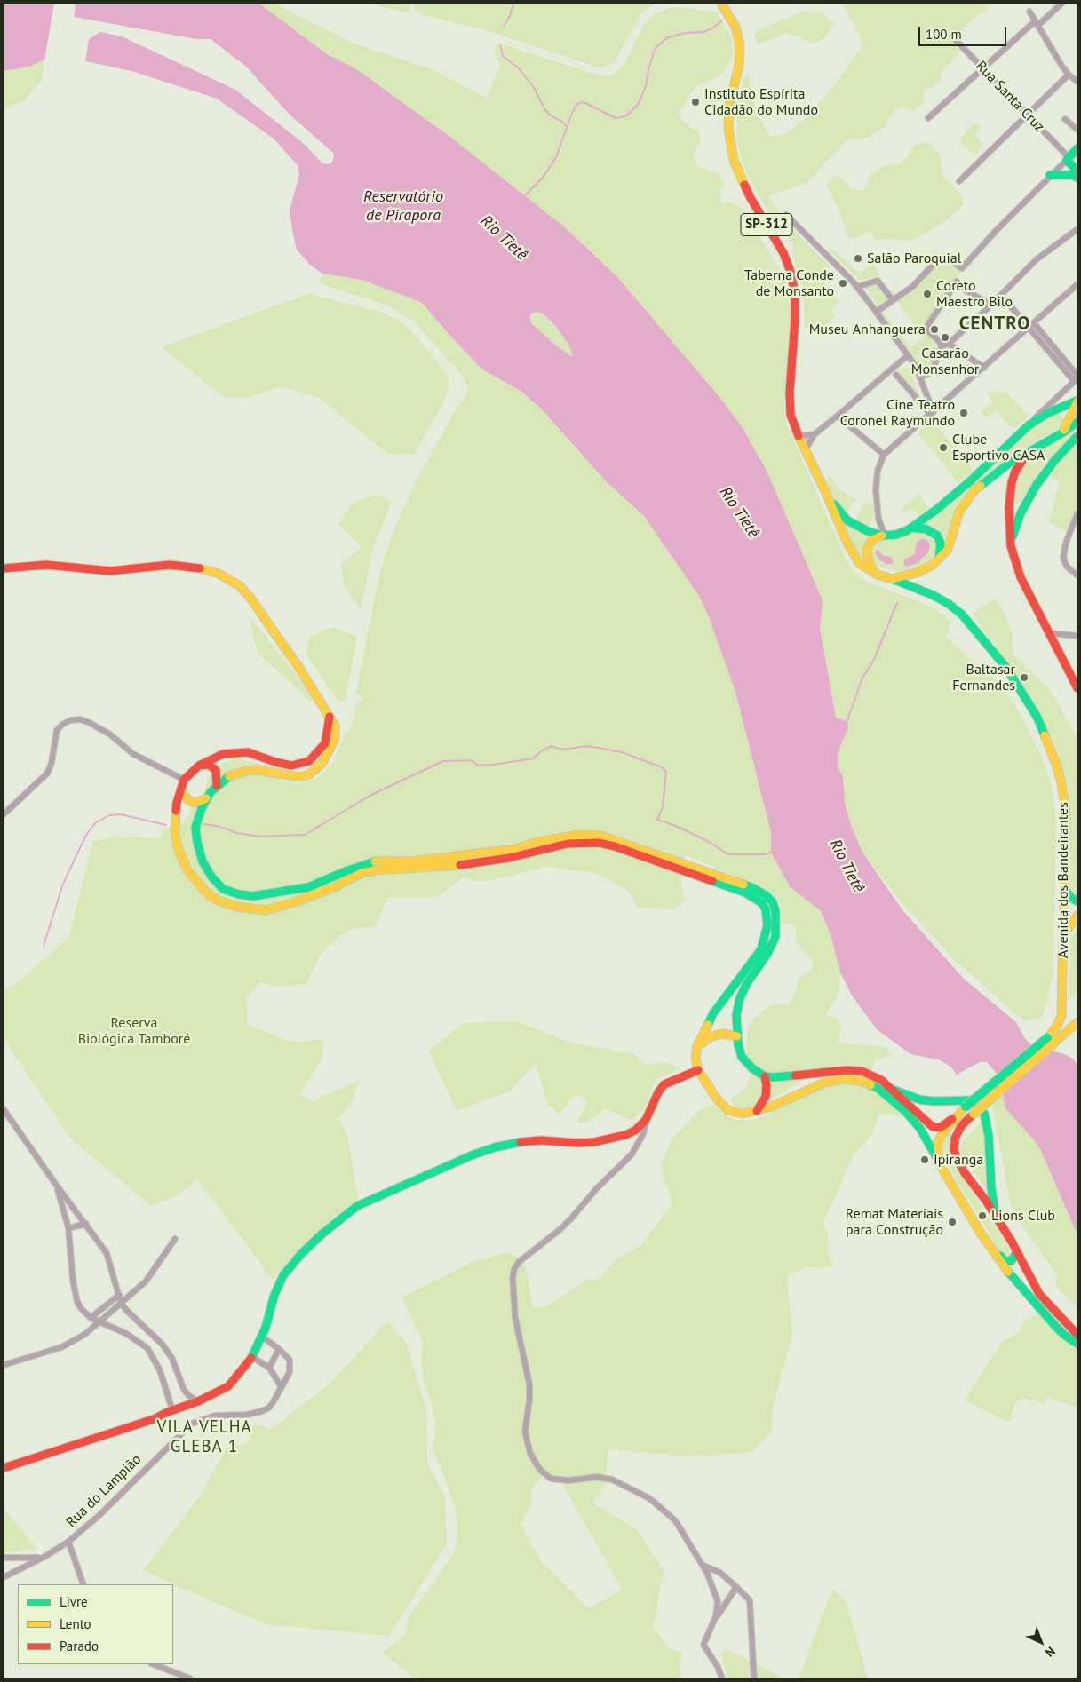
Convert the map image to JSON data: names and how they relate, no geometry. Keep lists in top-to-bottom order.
{
  "streets": {
    "main road": ["Rua Santa Cruz", "SP-312", "Avenida dos Bandeirantes"],
    "street": ["Rua do Lampião"]
  },
  "crossings": [
    ["SP-312", "Avenida dos Bandeirantes"]
  ],
  "districts": ["CENTRO", "VILA VELHA GLEBA 1"],
  "water": ["Reservatório de Pirapora", "Rio Tietê"],
  "parks": ["Reserva Biológica Tamboré"],
  "places": [
    "Instituto Espírita Cidadão do Mundo",
    "Salão Paroquial",
    "Taberna Conde de Monsanto",
    "Coreto Maestro Bilo",
    "Museu Anhanguera",
    "Casarão Monsenhor",
    "Cine Teatro Coronel Raymundo",
    "Clube Esportivo CASA",
    "Baltasar Fernandes",
    "Ipiranga",
    "Lions Club",
    "Remat Materiais para Construção"
  ],
  "legend": ["Livre", "Lento", "Parado"],
  "scale_bar": "100 m",
  "north": "bottom right"
}
